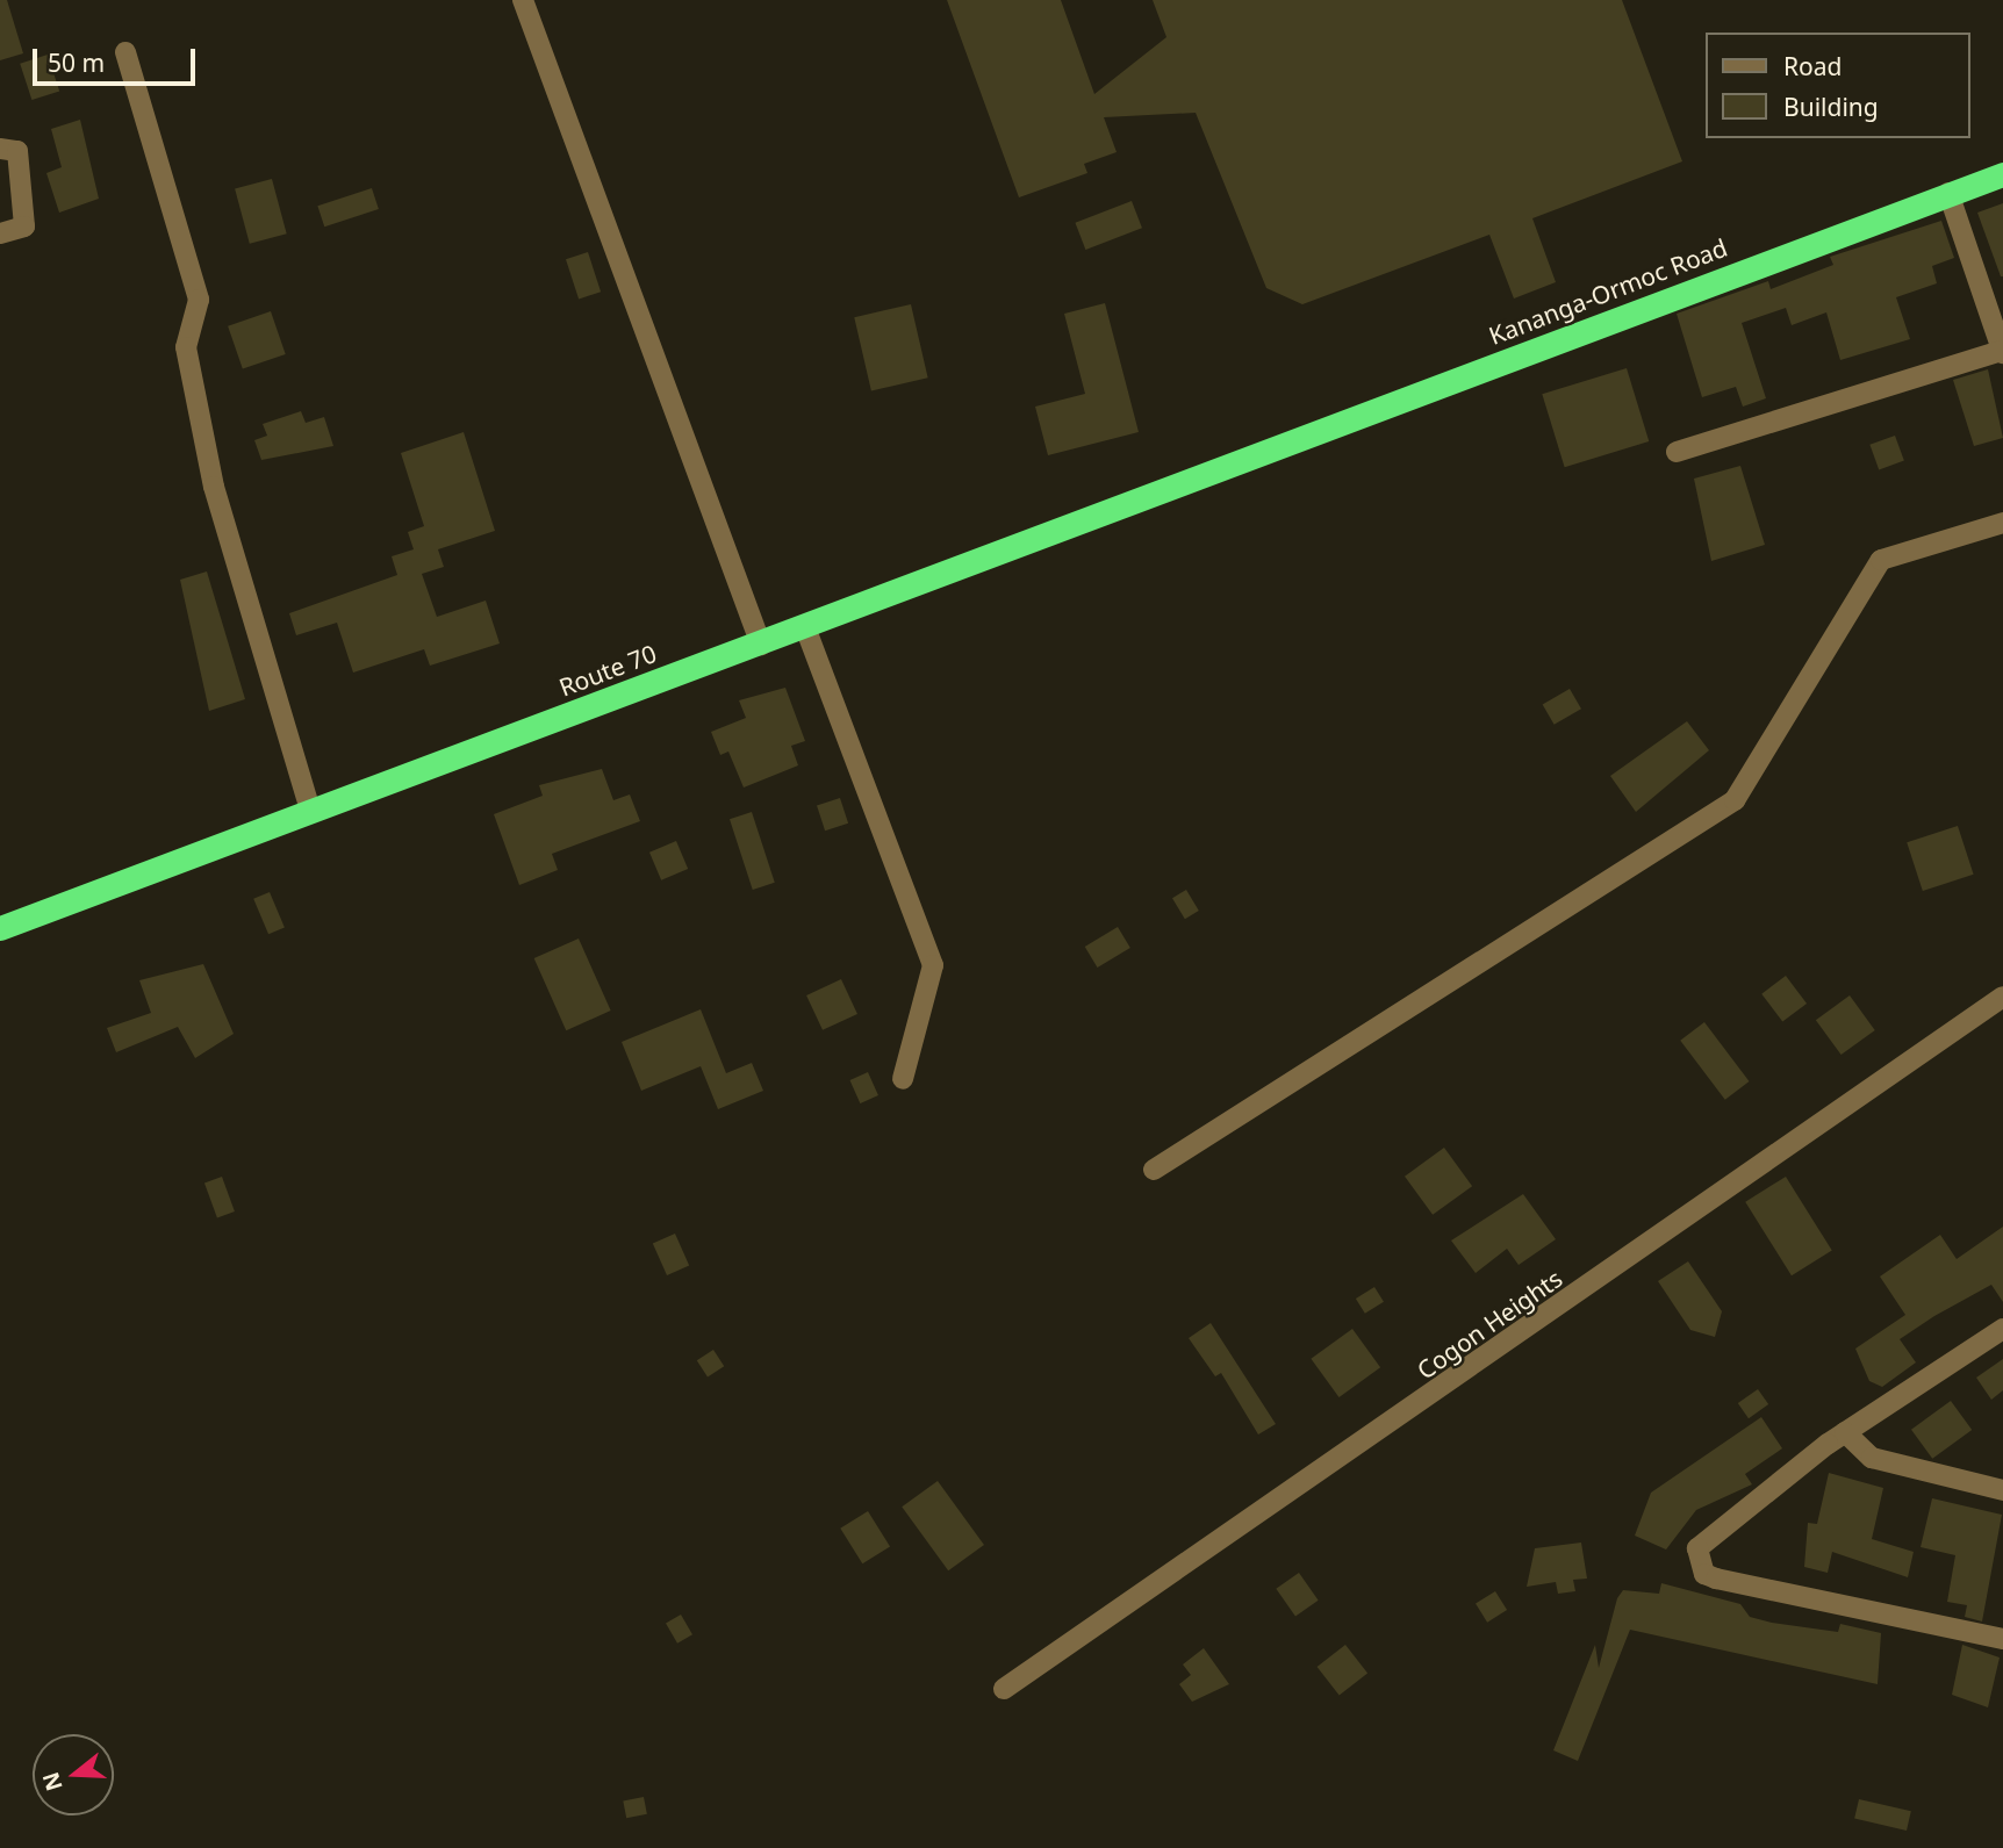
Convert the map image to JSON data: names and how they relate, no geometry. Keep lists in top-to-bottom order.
{
  "streets": {
    "highway": ["Kananga-Ormoc Road", "Route 70"],
    "street": ["Cogon Heights"]
  },
  "crossings": [
    ["Kananga-Ormoc Road", "Route 70"]
  ],
  "legend": ["Road", "Building"],
  "scale_bar": "50 m",
  "north": "left"
}
